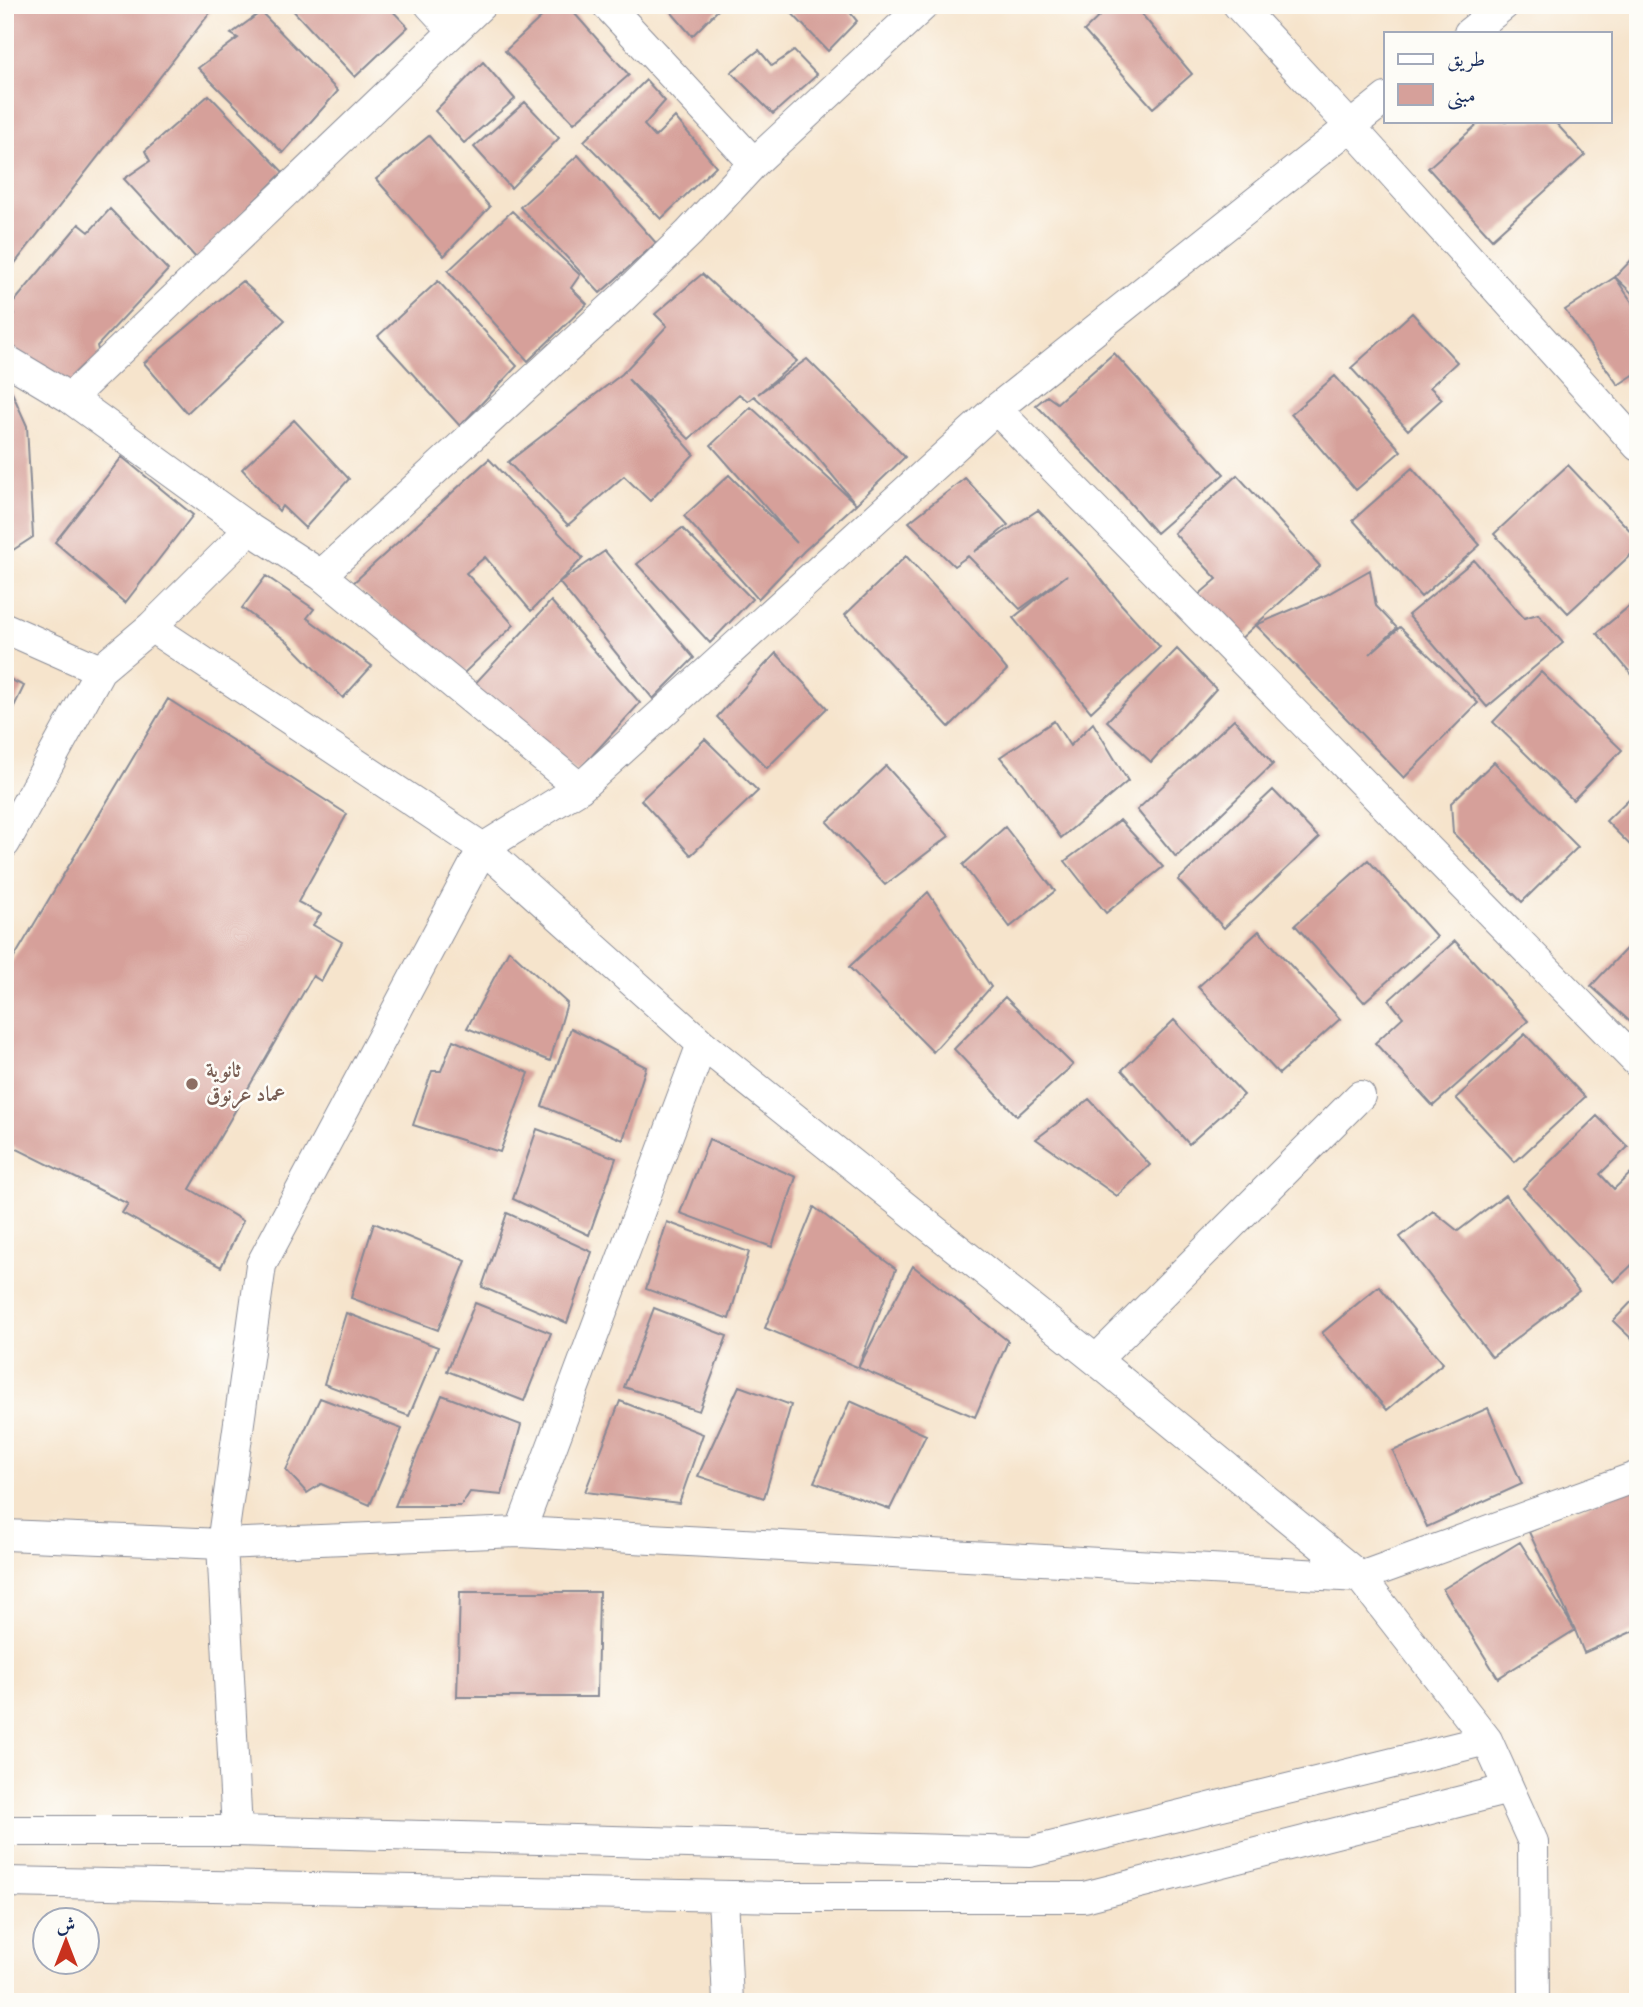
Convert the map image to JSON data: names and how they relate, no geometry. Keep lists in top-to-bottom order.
{
  "places": ["ثانوية عماد عرنوق"],
  "legend": ["طريق", "مبنى"],
  "north": "top"
}
